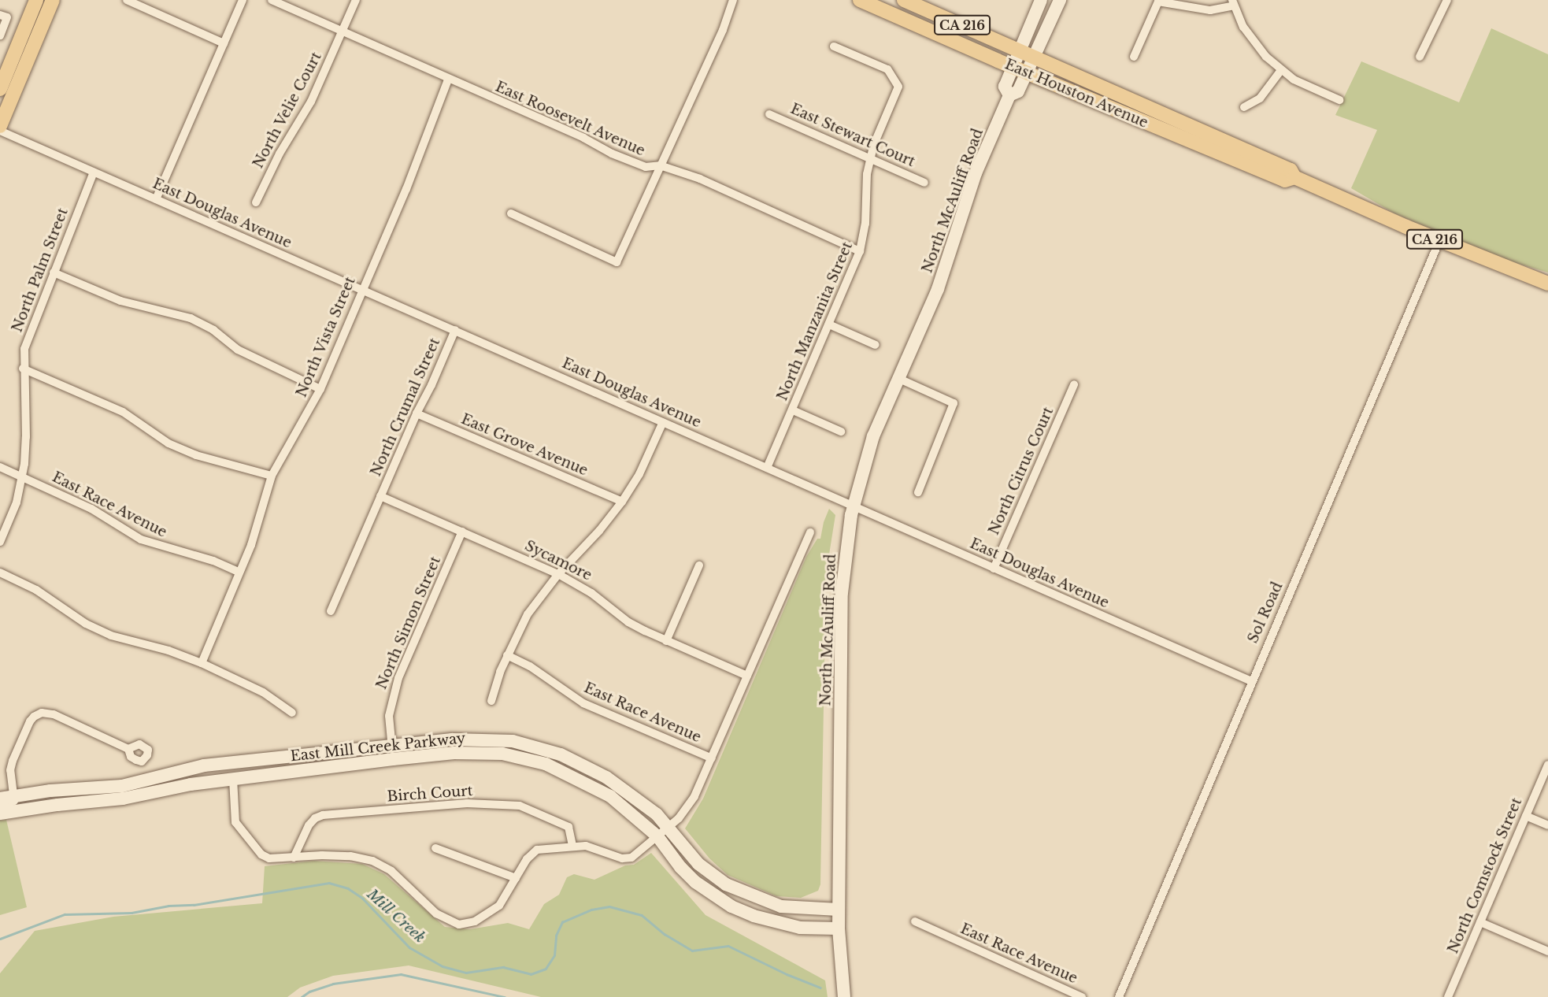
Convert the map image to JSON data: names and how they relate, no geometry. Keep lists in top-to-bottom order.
{
  "streets": {
    "main road": ["CA 216", "East Houston Avenue"],
    "street": [
      "North Velie Court",
      "East Roosevelt Avenue",
      "East Stewart Court",
      "North McAuliff Road",
      "East Douglas Avenue",
      "North Palm Street",
      "North Manzanita Street",
      "North Vista Street",
      "North Crumal Street",
      "East Grove Avenue",
      "North Citrus Court",
      "East Race Avenue",
      "Sycamore",
      "Sol Road",
      "North Simon Street",
      "East Mill Creek Parkway",
      "Birch Court",
      "North Comstock Street"
    ]
  },
  "crossings": [
    ["East Houston Avenue", "North McAuliff Road"],
    ["East Houston Avenue", "Sol Road"],
    ["North Velie Court", "East Roosevelt Avenue"],
    ["East Roosevelt Avenue", "North Manzanita Street"],
    ["East Roosevelt Avenue", "North Vista Street"],
    ["East Stewart Court", "North Manzanita Street"],
    ["North McAuliff Road", "East Douglas Avenue"],
    ["North McAuliff Road", "East Mill Creek Parkway"],
    ["East Douglas Avenue", "North Palm Street"],
    ["East Douglas Avenue", "North Manzanita Street"],
    ["East Douglas Avenue", "North Vista Street"],
    ["East Douglas Avenue", "North Crumal Street"],
    ["East Douglas Avenue", "North Citrus Court"],
    ["East Douglas Avenue", "Sol Road"],
    ["North Palm Street", "East Race Avenue"],
    ["North Vista Street", "East Race Avenue"],
    ["North Crumal Street", "East Grove Avenue"],
    ["North Crumal Street", "Sycamore"],
    ["Sycamore", "North Simon Street"],
    ["North Simon Street", "East Mill Creek Parkway"]
  ],
  "water": ["Mill Creek"]
}
